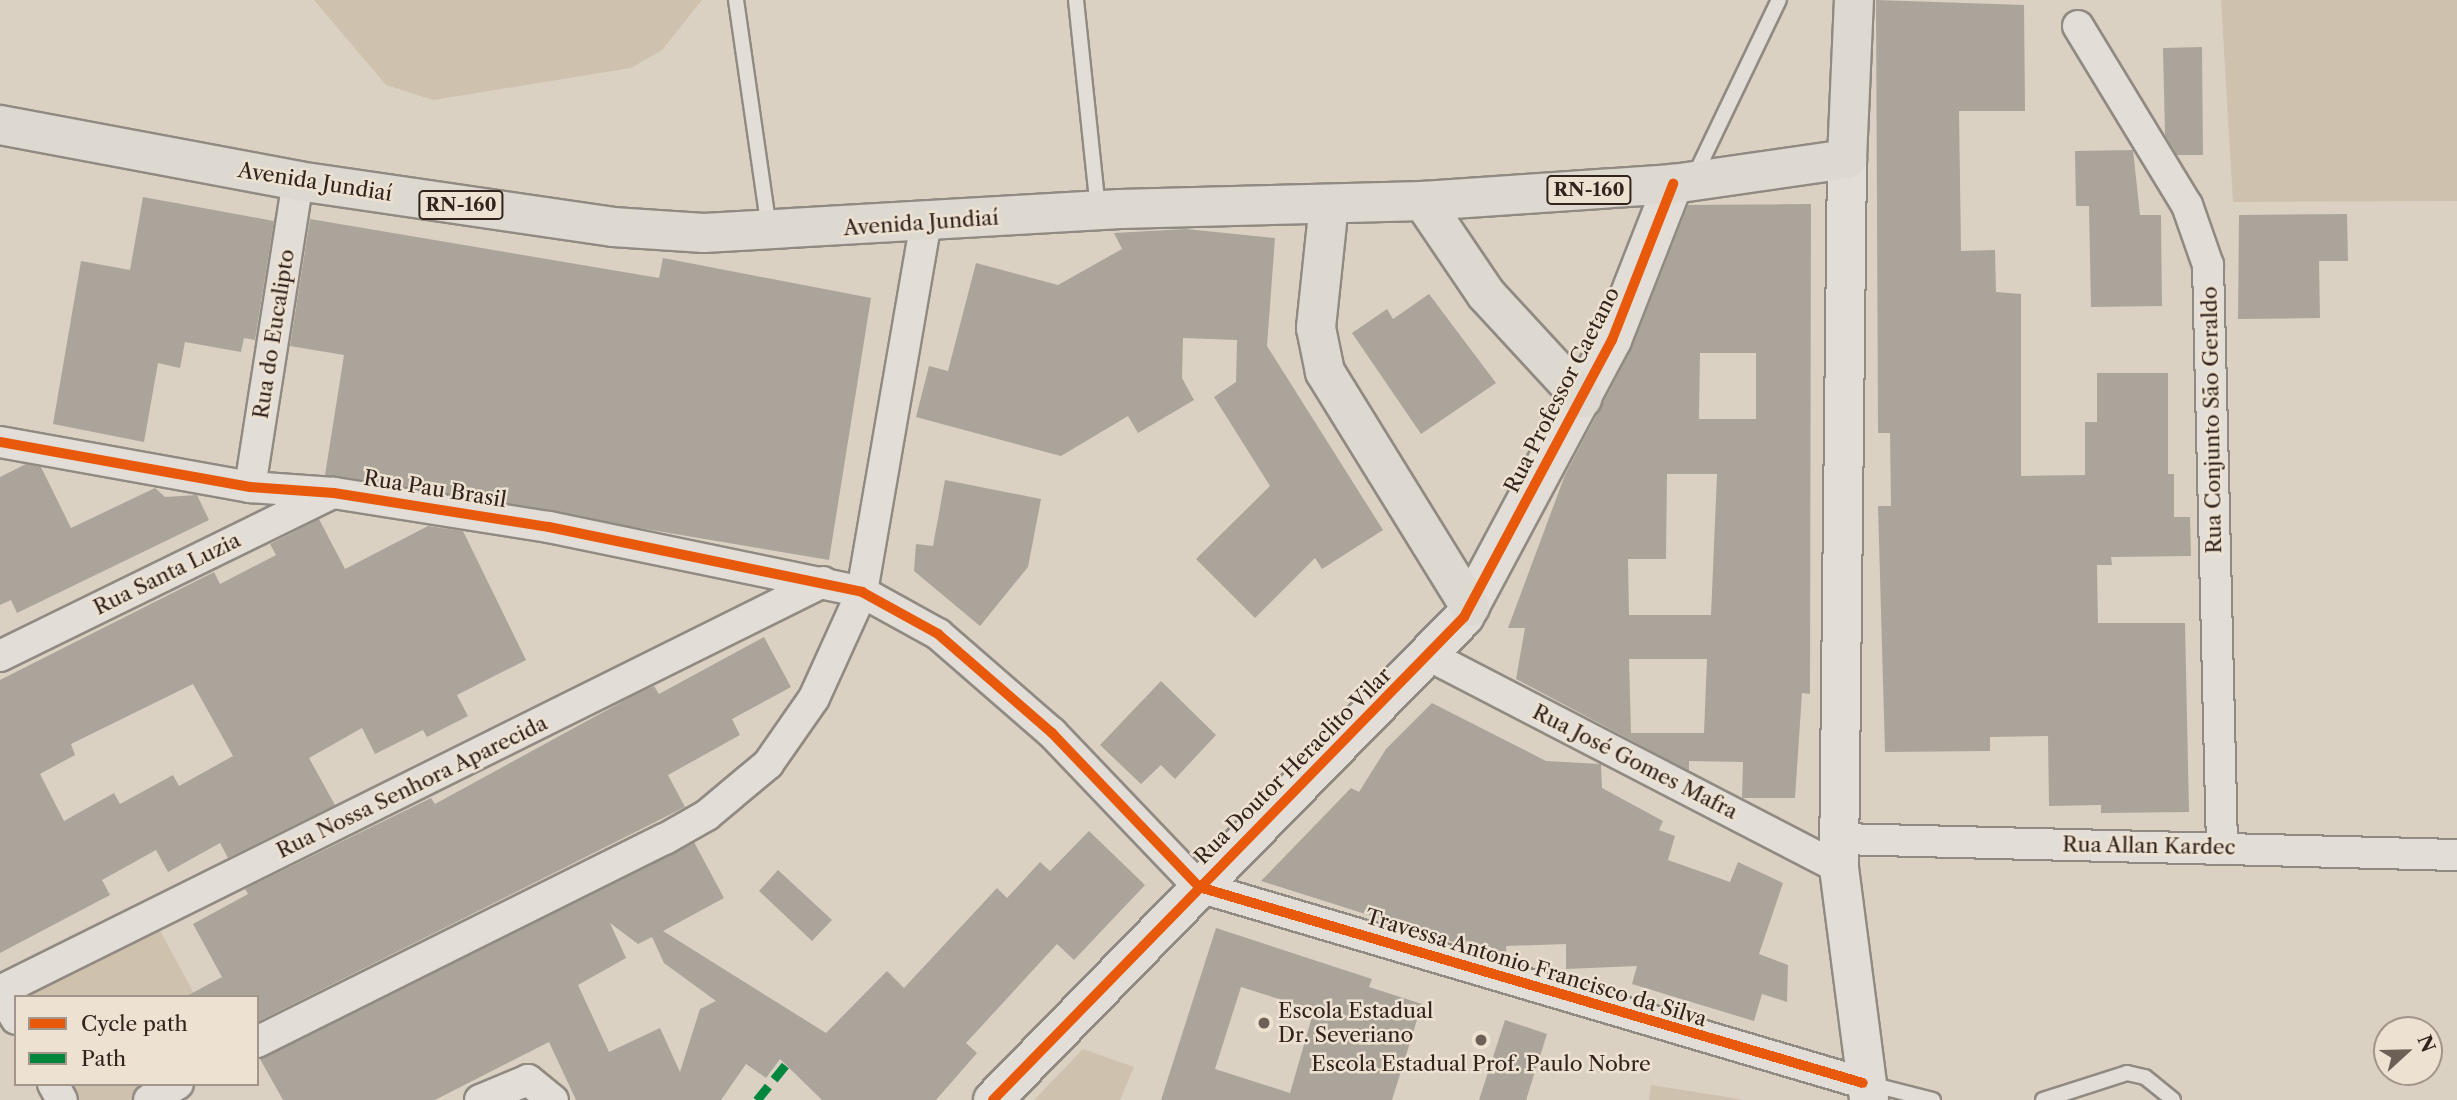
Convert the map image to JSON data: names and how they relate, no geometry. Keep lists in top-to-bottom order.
{
  "streets": {
    "main road": ["Avenida Jundiaí", "RN-160"],
    "street": [
      "Rua do Eucalipto",
      "Rua Professor Caetano",
      "Rua Conjunto São Geraldo",
      "Rua Pau Brasil",
      "Rua Santa Luzia",
      "Rua José Gomes Mafra",
      "Rua Doutor Heraclito Vilar",
      "Rua Nossa Senhora Aparecida",
      "Rua Allan Kardec",
      "Travessa Antonio Francisco da Silva"
    ]
  },
  "crossings": [
    ["Avenida Jundiaí", "Rua do Eucalipto"],
    ["Avenida Jundiaí", "Rua Professor Caetano"],
    ["Rua do Eucalipto", "Rua Pau Brasil"],
    ["Rua Professor Caetano", "Rua Doutor Heraclito Vilar"],
    ["Rua Conjunto São Geraldo", "Rua Allan Kardec"],
    ["Rua Pau Brasil", "Rua Santa Luzia"],
    ["Rua Pau Brasil", "Rua Doutor Heraclito Vilar"],
    ["Rua Pau Brasil", "Rua Nossa Senhora Aparecida"],
    ["Rua Pau Brasil", "Travessa Antonio Francisco da Silva"],
    ["Rua José Gomes Mafra", "Rua Doutor Heraclito Vilar"],
    ["Rua José Gomes Mafra", "Rua Allan Kardec"],
    ["Rua Doutor Heraclito Vilar", "Travessa Antonio Francisco da Silva"]
  ],
  "places": ["Escola Estadual Dr. Severiano", "Escola Estadual Prof. Paulo Nobre"],
  "legend": ["Cycle path", "Path"],
  "north": "right"
}
